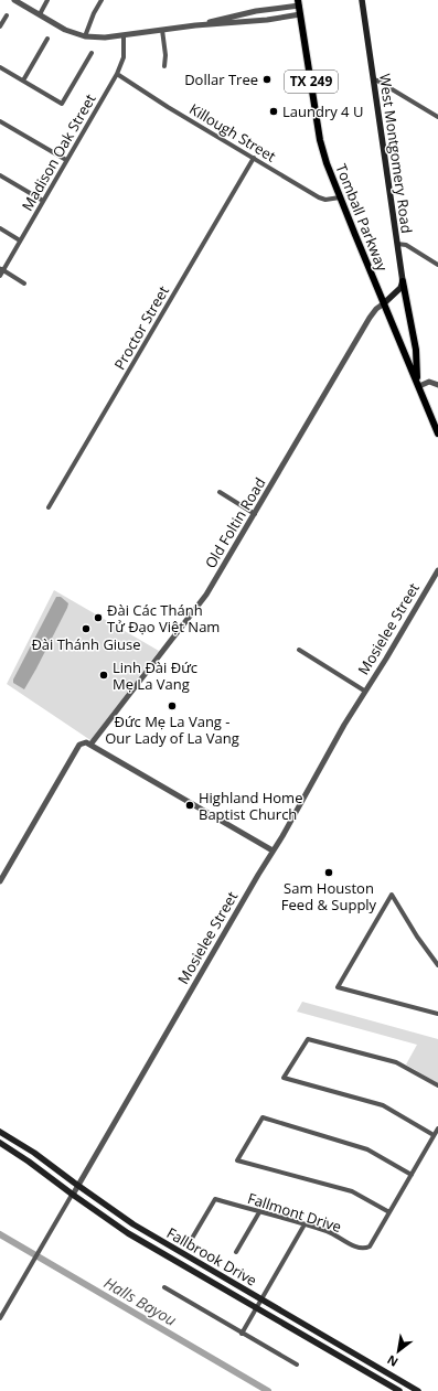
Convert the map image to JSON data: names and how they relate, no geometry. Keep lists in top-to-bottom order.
{
  "streets": {
    "main road": [
      "TX 249",
      "West Montgomery Road",
      "Tomball Parkway",
      "Fallbrook Drive"
    ],
    "street": [
      "Killough Street",
      "Madison Oak Street",
      "Proctor Street",
      "Old Foltin Road",
      "Mosielee Street",
      "Fallmont Drive"
    ]
  },
  "crossings": [
    ["Killough Street", "Madison Oak Street"],
    ["Killough Street", "Tomball Parkway"],
    ["Killough Street", "Proctor Street"],
    ["Tomball Parkway", "Old Foltin Road"],
    ["Mosielee Street", "Fallbrook Drive"]
  ],
  "water": ["Halls Bayou"],
  "places": [
    "Dollar Tree",
    "Laundry 4 U",
    "Đài Các Thánh Tử Đạo Việt Nam",
    "Đài Thánh Giuse",
    "Linh Đài Đức Mẹ La Vang",
    "Đức Mẹ La Vang - Our Lady of La Vang",
    "Highland Home Baptist Church",
    "Sam Houston Feed & Supply"
  ],
  "north": "bottom left"
}
